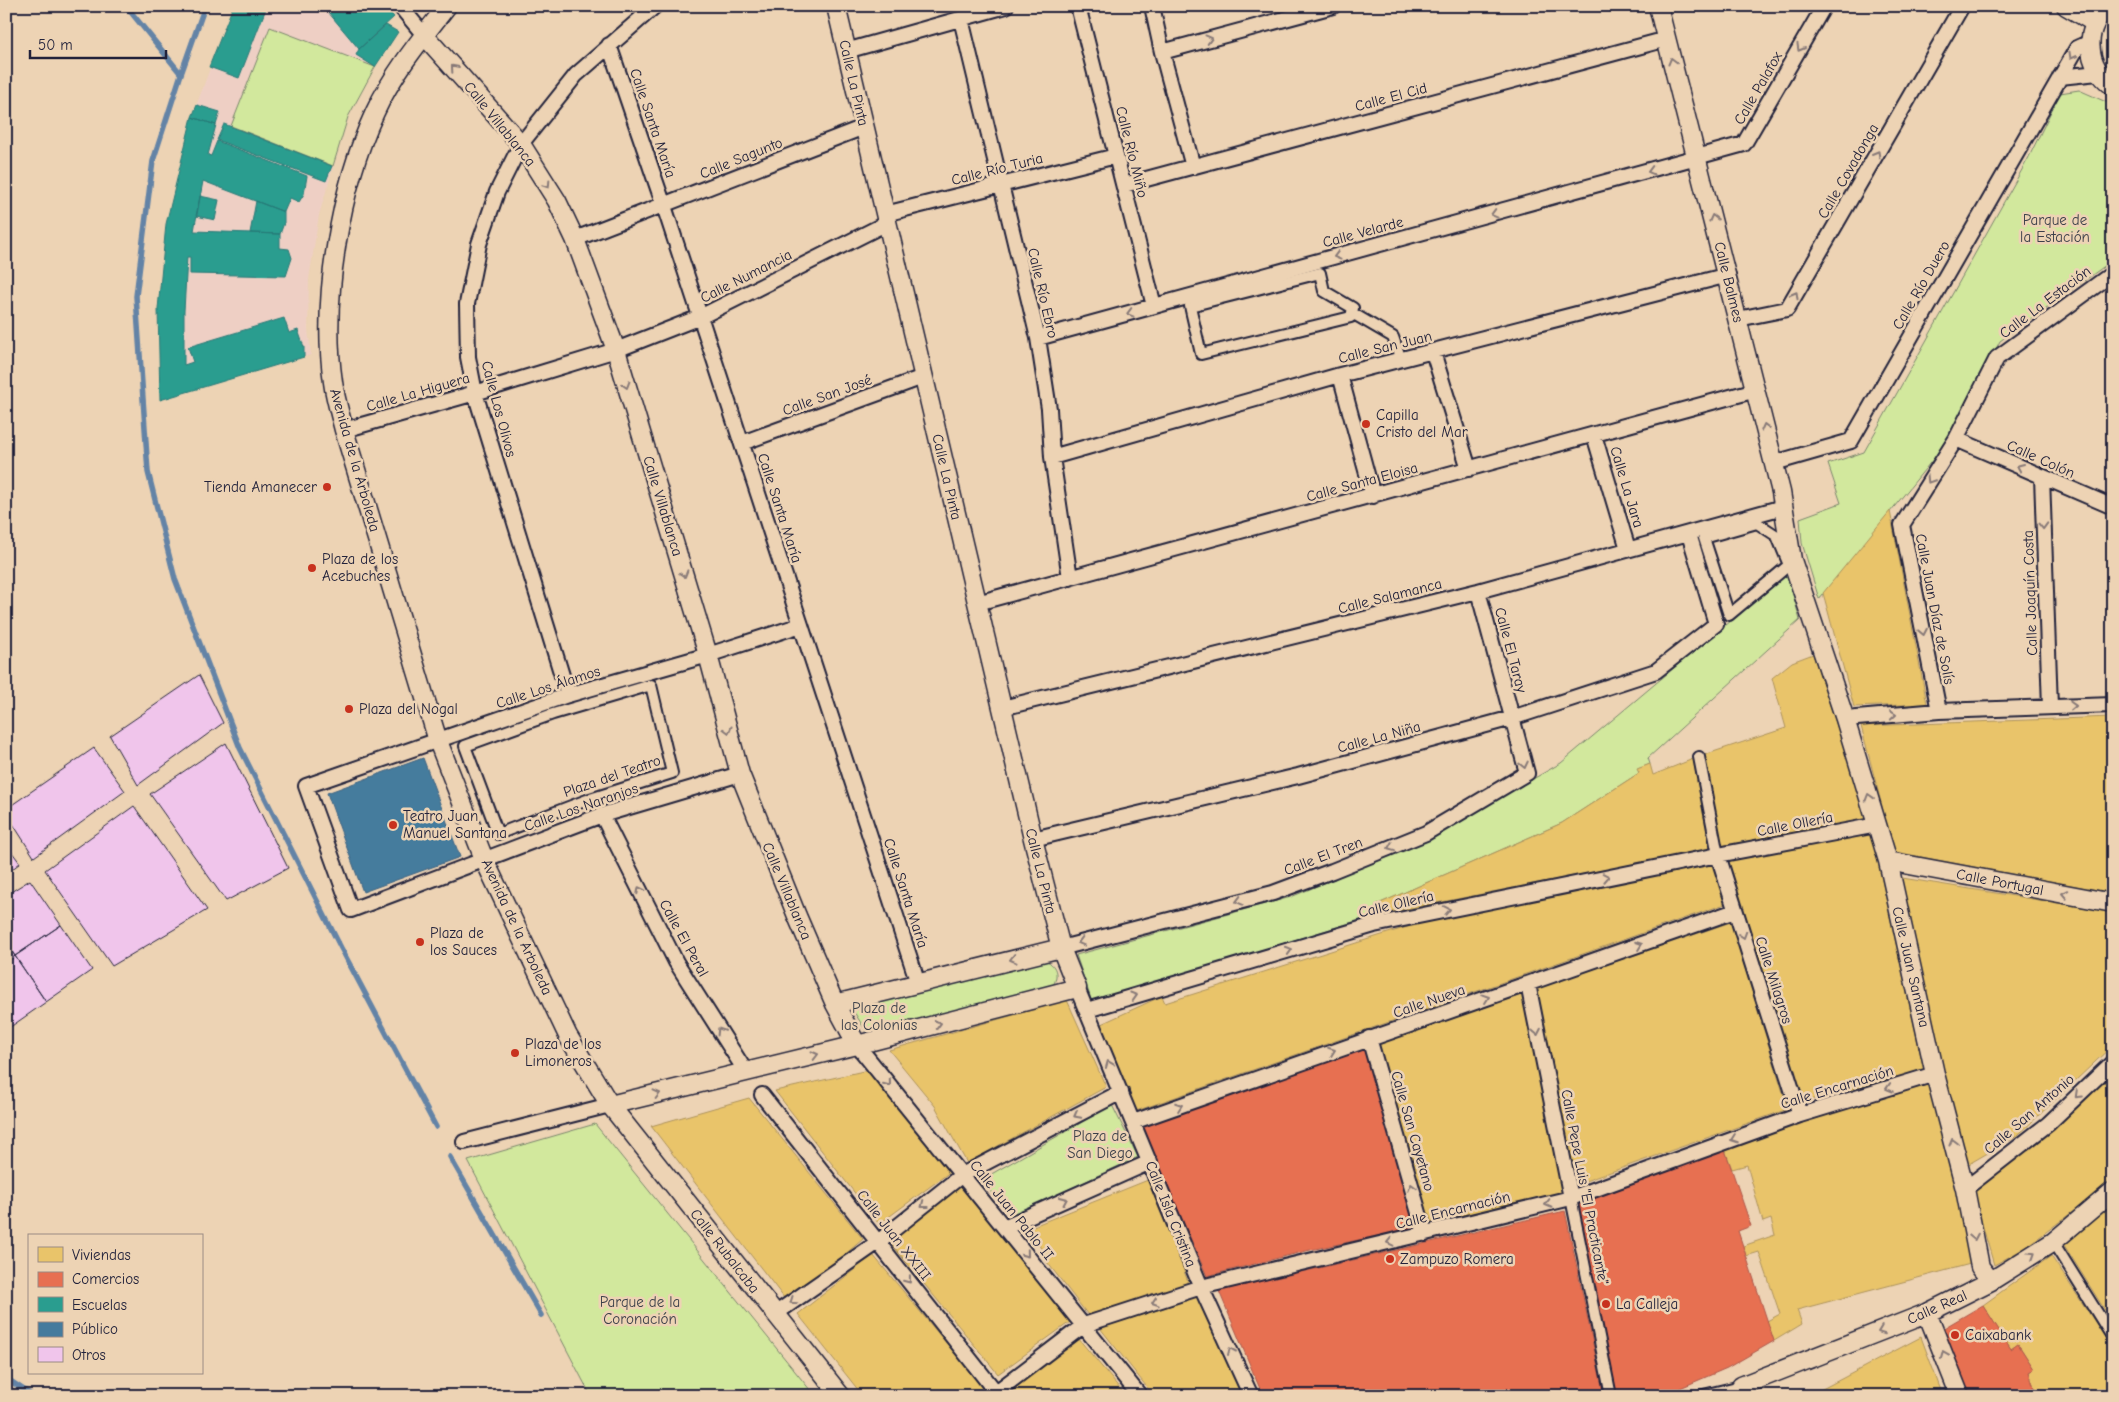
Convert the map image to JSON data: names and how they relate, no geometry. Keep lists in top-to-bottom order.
{
  "streets": {
    "street": [
      "Calle La Pinta",
      "Calle Palafox",
      "Calle El Cid",
      "Calle Santa María",
      "Calle Villablanca",
      "Calle Río Miño",
      "Calle Sagunto",
      "Calle Río Turia",
      "Calle Covadonga",
      "Calle Velarde",
      "Calle Numancia",
      "Calle Balmes",
      "Calle Río Duero",
      "Calle Río Ebro",
      "Calle La Estación",
      "Calle San Juan",
      "Calle La Higuera",
      "Calle San José",
      "Calle Los Olivos",
      "Calle Colón",
      "Avenida de la Arboleda",
      "Calle Santa Eloisa",
      "Calle La Jara",
      "Calle Joaquín Costa",
      "Calle Salamanca",
      "Calle Juan Díaz de Solís",
      "Calle El Taray",
      "Calle Los Álamos",
      "Calle La Niña",
      "Plaza del Teatro",
      "Calle Los Naranjos",
      "Calle Ollería",
      "Calle El Tren",
      "Calle Portugal",
      "Calle El Peral",
      "Calle Juan Santana",
      "Calle Milagros",
      "Calle Nueva",
      "Calle Encarnación",
      "Calle San Antonio",
      "Calle San Cayetano",
      "Calle Pepe Luis \"El Practicante\"",
      "Calle Juan Pablo II",
      "Calle Isla Cristina",
      "Calle Juan XXIII",
      "Calle Rubalcaba",
      "Calle Real"
    ]
  },
  "crossings": [
    ["Calle La Pinta", "Calle Sagunto"],
    ["Calle La Pinta", "Calle Río Turia"],
    ["Calle La Pinta", "Calle Numancia"],
    ["Calle La Pinta", "Calle San José"],
    ["Calle La Pinta", "Calle Santa Eloisa"],
    ["Calle La Pinta", "Calle Salamanca"],
    ["Calle La Pinta", "Calle La Niña"],
    ["Calle La Pinta", "Calle El Tren"],
    ["Calle La Pinta", "Calle Isla Cristina"],
    ["Calle Palafox", "Calle Velarde"],
    ["Calle Palafox", "Calle Balmes"],
    ["Calle El Cid", "Calle Río Miño"],
    ["Calle El Cid", "Calle Balmes"],
    ["Calle Santa María", "Calle Sagunto"],
    ["Calle Santa María", "Calle Numancia"],
    ["Calle Santa María", "Calle San José"],
    ["Calle Santa María", "Calle Los Olivos"],
    ["Calle Santa María", "Calle Los Álamos"],
    ["Calle Villablanca", "Calle Sagunto"],
    ["Calle Villablanca", "Calle Numancia"],
    ["Calle Villablanca", "Calle La Higuera"],
    ["Calle Villablanca", "Calle Los Olivos"],
    ["Calle Villablanca", "Avenida de la Arboleda"],
    ["Calle Villablanca", "Calle Los Álamos"],
    ["Calle Villablanca", "Calle Los Naranjos"],
    ["Calle Villablanca", "Calle Juan Pablo II"],
    ["Calle Río Miño", "Calle Río Turia"],
    ["Calle Río Miño", "Calle Velarde"],
    ["Calle Río Turia", "Calle Numancia"],
    ["Calle Río Turia", "Calle Río Ebro"],
    ["Calle Covadonga", "Calle Balmes"],
    ["Calle Velarde", "Calle Balmes"],
    ["Calle Velarde", "Calle Río Ebro"],
    ["Calle Numancia", "Calle La Higuera"],
    ["Calle Balmes", "Calle Río Duero"],
    ["Calle Balmes", "Calle San Juan"],
    ["Calle Balmes", "Calle Santa Eloisa"],
    ["Calle Balmes", "Calle Salamanca"],
    ["Calle Balmes", "Calle Juan Santana"],
    ["Calle Río Ebro", "Calle San Juan"],
    ["Calle Río Ebro", "Calle Santa Eloisa"],
    ["Calle La Estación", "Calle Juan Díaz de Solís"],
    ["Calle La Higuera", "Calle Los Olivos"],
    ["Calle La Higuera", "Avenida de la Arboleda"],
    ["Calle Los Olivos", "Calle Los Álamos"],
    ["Calle Colón", "Calle Joaquín Costa"],
    ["Calle Colón", "Calle Juan Díaz de Solís"],
    ["Avenida de la Arboleda", "Calle Los Álamos"],
    ["Avenida de la Arboleda", "Calle Los Naranjos"],
    ["Avenida de la Arboleda", "Calle Rubalcaba"],
    ["Calle Santa Eloisa", "Calle La Jara"],
    ["Calle La Jara", "Calle Salamanca"],
    ["Calle Salamanca", "Calle El Taray"],
    ["Calle Salamanca", "Calle La Niña"],
    ["Calle El Taray", "Calle La Niña"],
    ["Calle El Taray", "Calle El Tren"],
    ["Calle Los Álamos", "Calle Los Naranjos"],
    ["Calle La Niña", "Calle El Tren"],
    ["Calle Los Naranjos", "Calle El Peral"],
    ["Calle Ollería", "Calle Juan Santana"],
    ["Calle Ollería", "Calle Milagros"],
    ["Calle Ollería", "Calle Isla Cristina"],
    ["Calle El Tren", "Calle Isla Cristina"],
    ["Calle Portugal", "Calle Juan Santana"],
    ["Calle Juan Santana", "Calle Encarnación"],
    ["Calle Juan Santana", "Calle San Antonio"],
    ["Calle Juan Santana", "Calle Real"],
    ["Calle Milagros", "Calle Nueva"],
    ["Calle Milagros", "Calle Encarnación"],
    ["Calle Nueva", "Calle San Cayetano"],
    ["Calle Nueva", "Calle Pepe Luis \"El Practicante\""],
    ["Calle Nueva", "Calle Isla Cristina"],
    ["Calle Encarnación", "Calle San Cayetano"],
    ["Calle Encarnación", "Calle Pepe Luis \"El Practicante\""],
    ["Calle Encarnación", "Calle Juan Pablo II"],
    ["Calle Encarnación", "Calle Isla Cristina"],
    ["Calle Encarnación", "Calle Juan XXIII"]
  ],
  "one_way": [
    "Calle Palafox",
    "Calle Covadonga",
    "Calle Velarde",
    "Calle Balmes",
    "Calle Colón",
    "Calle Joaquín Costa",
    "Calle Juan Díaz de Solís",
    "Calle Ollería",
    "Calle El Tren",
    "Calle Portugal",
    "Calle El Peral",
    "Calle Milagros",
    "Calle Nueva",
    "Calle Encarnación",
    "Calle San Antonio",
    "Calle San Cayetano",
    "Calle Pepe Luis \"El Practicante\"",
    "Calle Juan Pablo II",
    "Calle Isla Cristina",
    "Calle Juan XXIII"
  ],
  "parks": [
    "Parque de la Estación",
    "Plaza de las Colonias",
    "Plaza de San Diego",
    "Parque de la Coronación"
  ],
  "places": [
    "Capilla Cristo del Mar",
    "Tienda Amanecer",
    "Plaza de los Acebuches",
    "Plaza del Nogal",
    "Teatro Juan Manuel Santana",
    "Plaza de los Sauces",
    "Plaza de los Limoneros",
    "Zampuzo Romera",
    "La Calleja",
    "Caixabank"
  ],
  "legend": [
    "Viviendas",
    "Comercios",
    "Escuelas",
    "Público",
    "Otros"
  ],
  "scale_bar": "50 m"
}
